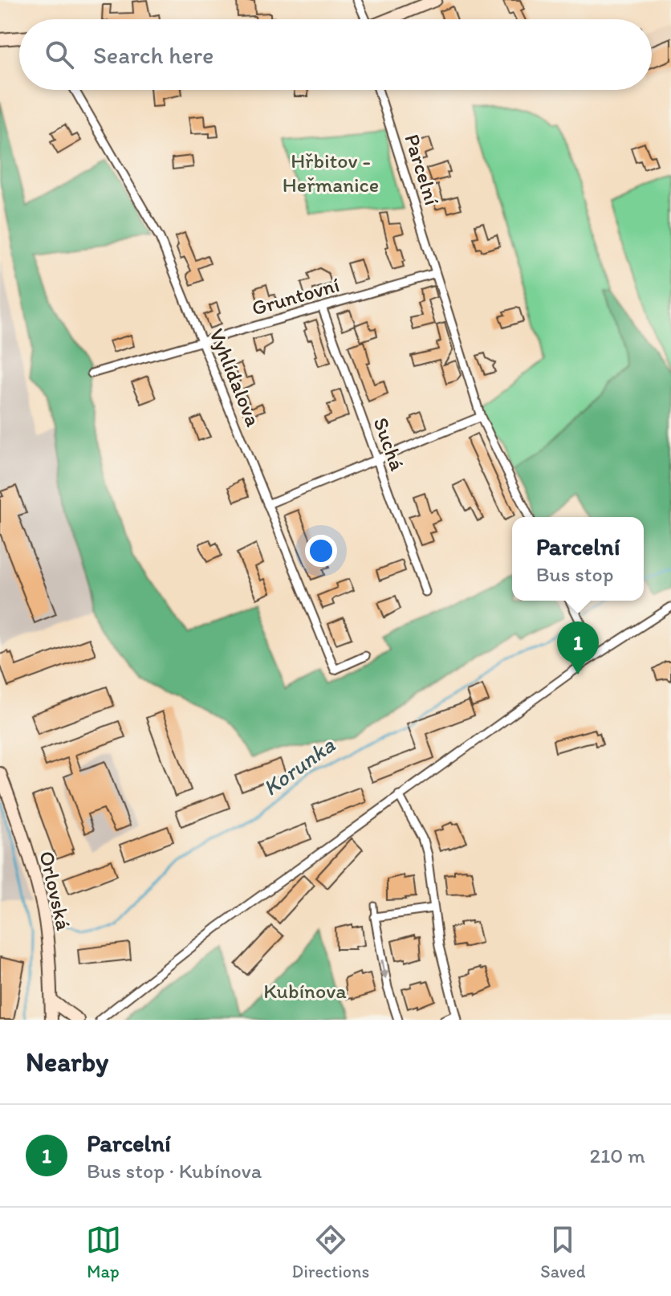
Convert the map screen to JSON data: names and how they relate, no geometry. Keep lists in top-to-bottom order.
{
  "streets": {
    "main road": ["Orlovská"],
    "street": [
      "Parcelní",
      "Gruntovní",
      "Vyhlídalova",
      "Suchá"
    ]
  },
  "crossings": [
    ["Parcelní", "Gruntovní"],
    ["Gruntovní", "Vyhlídalova"],
    ["Gruntovní", "Suchá"]
  ],
  "water": ["Korunka"],
  "parks": ["Hřbitov - Heřmanice", "Kubínova"],
  "page": {
    "search": "Search here",
    "popup": ["Parcelní", "Bus stop"],
    "pins": "1",
    "heading": "Nearby",
    "list": [
      {
        "mark": "1",
        "name": "Parcelní",
        "note": "Bus stop · Kubínova",
        "value": "210 m"
      }
    ],
    "nav": ["Map", "Directions", "Saved"]
  }
}
